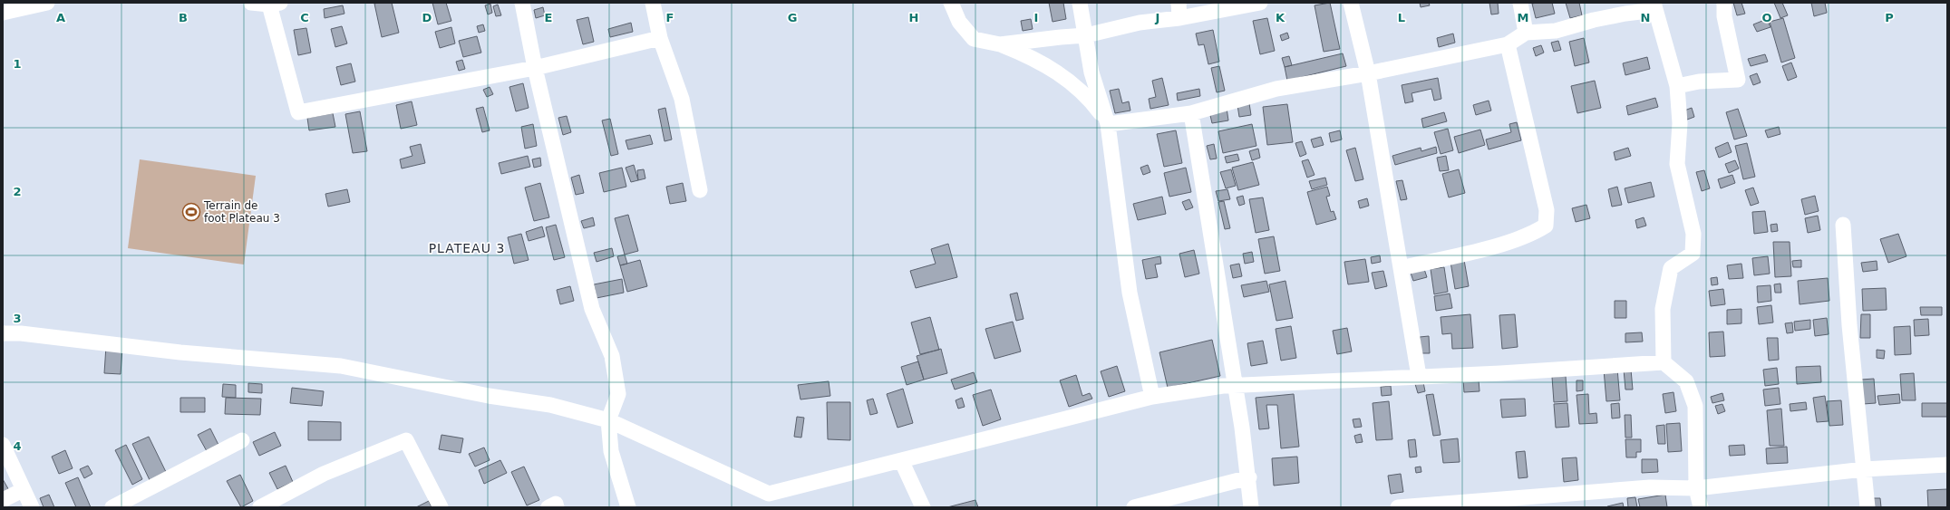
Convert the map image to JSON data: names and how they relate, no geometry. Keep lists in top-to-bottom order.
{
  "districts": ["PLATEAU 3"],
  "places": {
    "sports": ["Terrain de foot Plateau 3"]
  },
  "grid": {
    "columns": [
      "A",
      "B",
      "C",
      "D",
      "E",
      "F",
      "G",
      "H",
      "I",
      "J",
      "K",
      "L",
      "M",
      "N",
      "O",
      "P"
    ],
    "rows": [
      "1",
      "2",
      "3",
      "4"
    ]
  }
}
